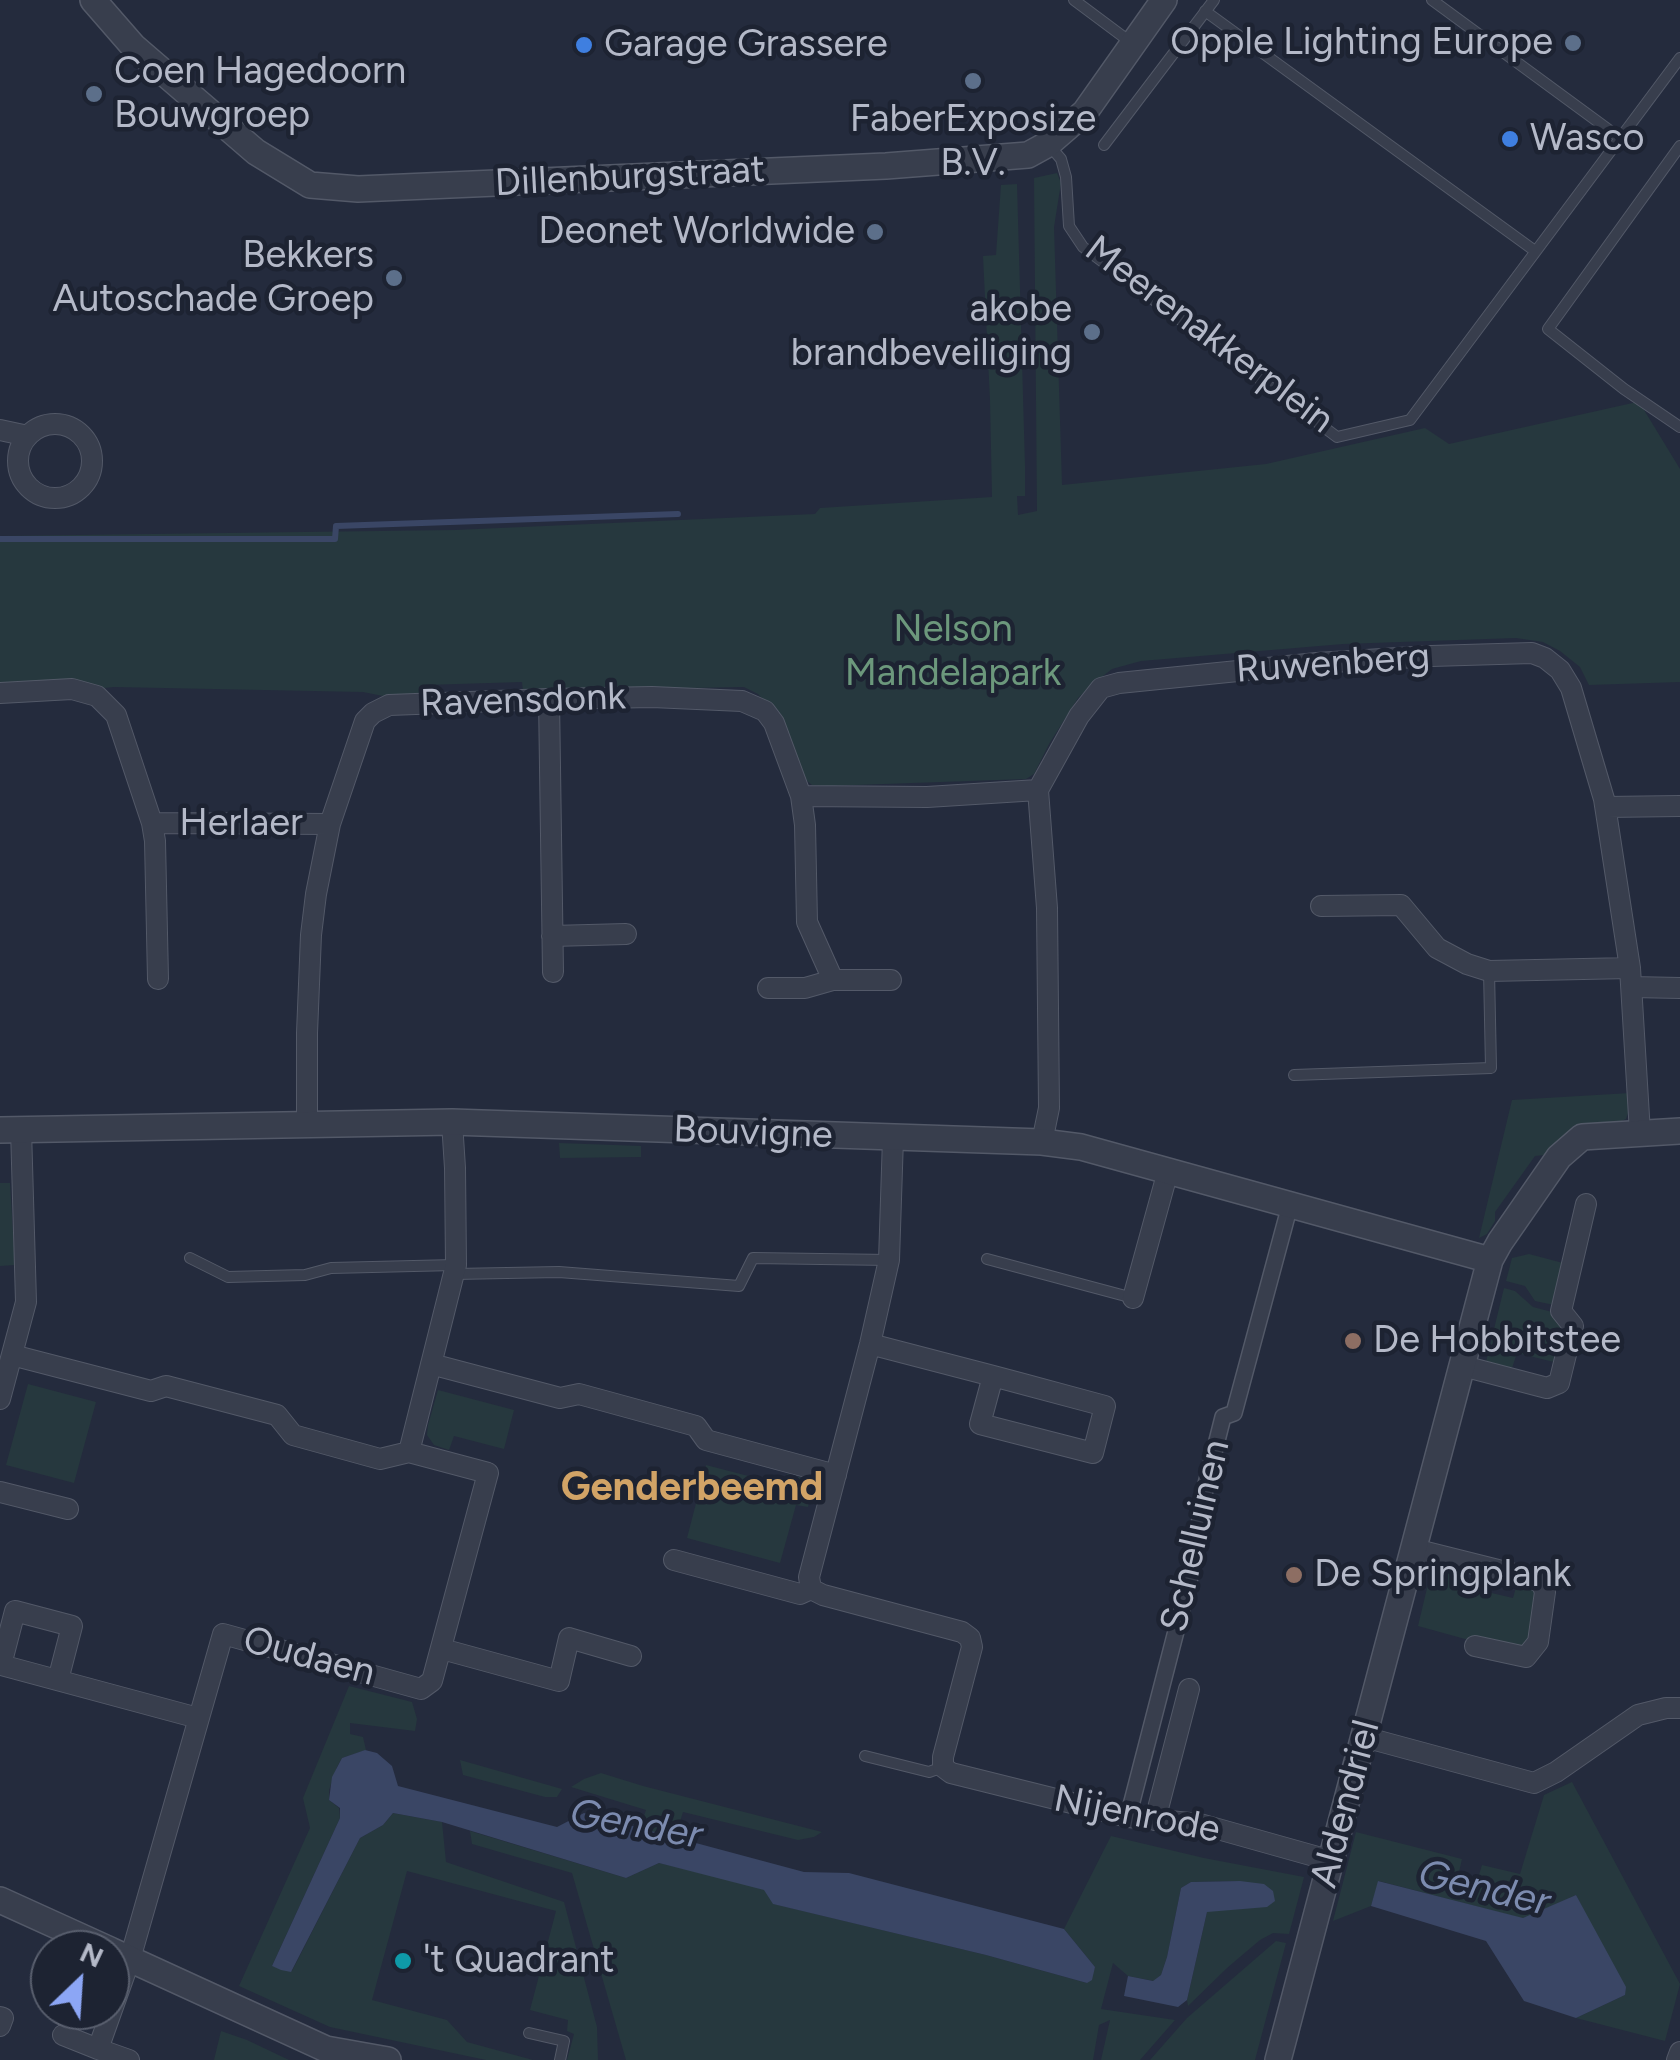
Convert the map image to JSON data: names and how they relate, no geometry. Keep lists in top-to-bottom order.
{
  "streets": {
    "street": [
      "Dillenburgstraat",
      "Ruwenberg",
      "Ravensdonk",
      "Herlaer",
      "Bouvigne",
      "Schelluinen",
      "Oudaen",
      "Aldendriel",
      "Nijenrode"
    ],
    "lane": ["Meerenakkerplein"]
  },
  "crossings": [
    ["Dillenburgstraat", "Meerenakkerplein"],
    ["Ruwenberg", "Aldendriel"],
    ["Ravensdonk", "Herlaer"],
    ["Ravensdonk", "Bouvigne"],
    ["Bouvigne", "Schelluinen"],
    ["Bouvigne", "Aldendriel"],
    ["Schelluinen", "Nijenrode"],
    ["Aldendriel", "Nijenrode"]
  ],
  "districts": ["Genderbeemd"],
  "water": ["Gender"],
  "parks": ["Nelson Mandelapark"],
  "places": [
    "Opple Lighting Europe",
    "Garage Grassere",
    "FaberExposize B.V.",
    "Coen Hagedoorn Bouwgroep",
    "Wasco",
    "Deonet Worldwide",
    "Bekkers Autoschade Groep",
    "akobe brandbeveiliging",
    "De Hobbitstee",
    "De Springplank",
    "'t Quadrant"
  ],
  "north": "top right"
}
